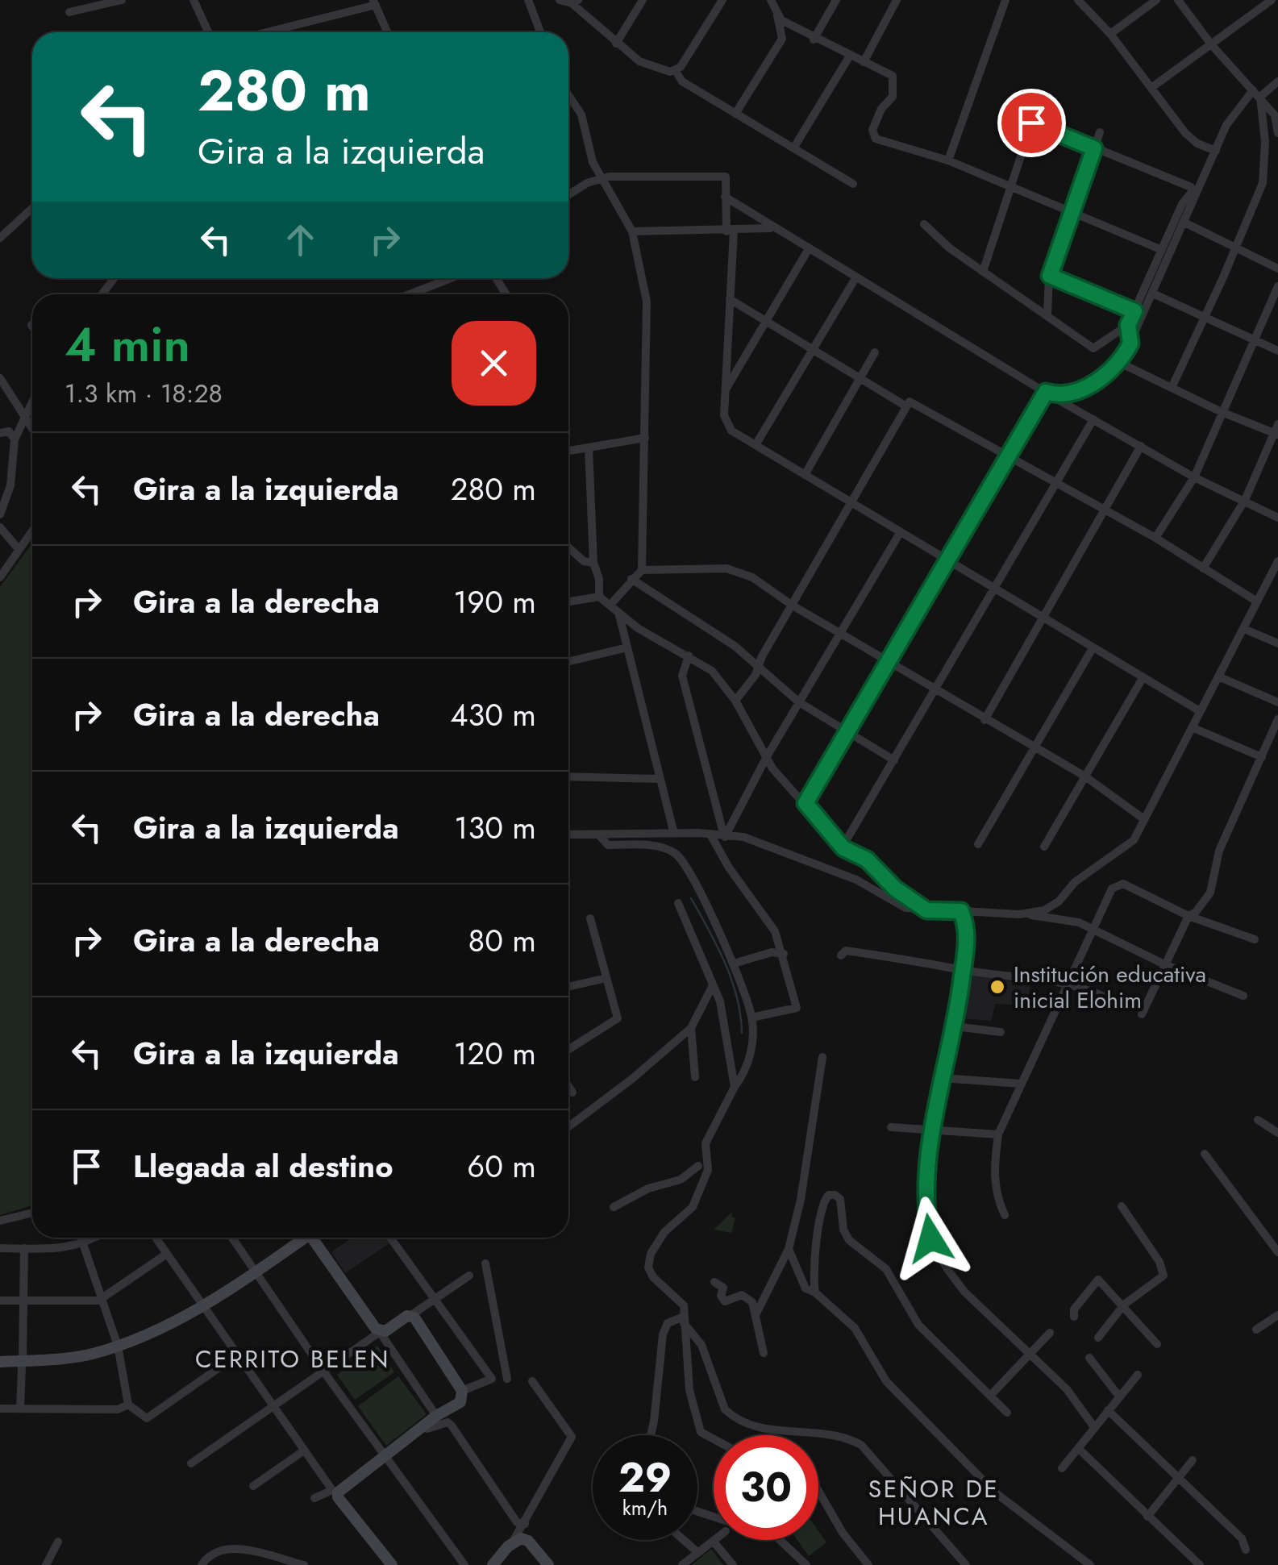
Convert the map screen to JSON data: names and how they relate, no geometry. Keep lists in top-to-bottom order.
{
  "districts": ["CERRITO BELEN", "SEÑOR DE HUANCA"],
  "places": ["Institución educativa inicial Elohim"],
  "page": {
    "turn": ["280 m", "Gira a la izquierda"],
    "heading": ["4 min", "1.3 km · 18:28"],
    "list": [
      {
        "name": "Gira a la izquierda",
        "value": "280 m"
      },
      {
        "name": "Gira a la derecha",
        "value": "190 m"
      },
      {
        "name": "Gira a la derecha",
        "value": "430 m"
      },
      {
        "name": "Gira a la izquierda",
        "value": "130 m"
      },
      {
        "name": "Gira a la derecha",
        "value": "80 m"
      },
      {
        "name": "Gira a la izquierda",
        "value": "120 m"
      },
      {
        "name": "Llegada al destino",
        "value": "60 m"
      }
    ],
    "speed": "29 km/h",
    "limit": "30"
  }
}
